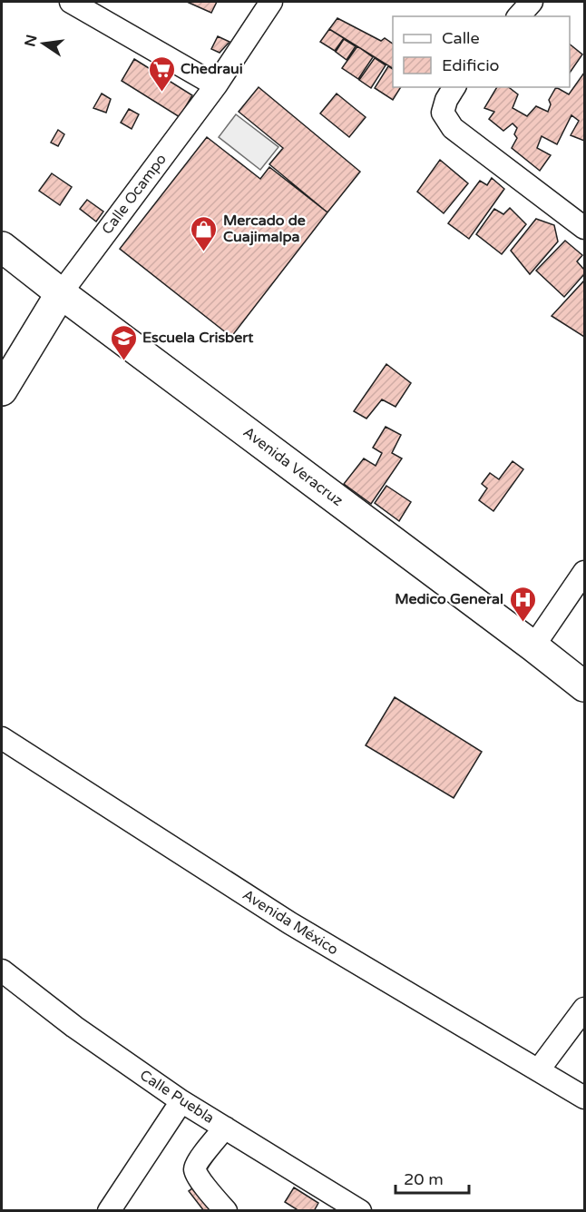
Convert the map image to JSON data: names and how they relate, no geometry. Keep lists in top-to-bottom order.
{
  "streets": {
    "street": [
      "Calle Ocampo",
      "Avenida Veracruz",
      "Avenida México",
      "Calle Puebla"
    ]
  },
  "crossings": [
    ["Calle Ocampo", "Avenida Veracruz"]
  ],
  "places": {
    "supermarket": ["Chedraui"],
    "shop": ["Mercado de Cuajimalpa"],
    "school or university": ["Escuela Crisbert"],
    "hospital": ["Medico General"]
  },
  "legend": ["Calle", "Edificio"],
  "scale_bar": "20 m",
  "north": "left"
}
